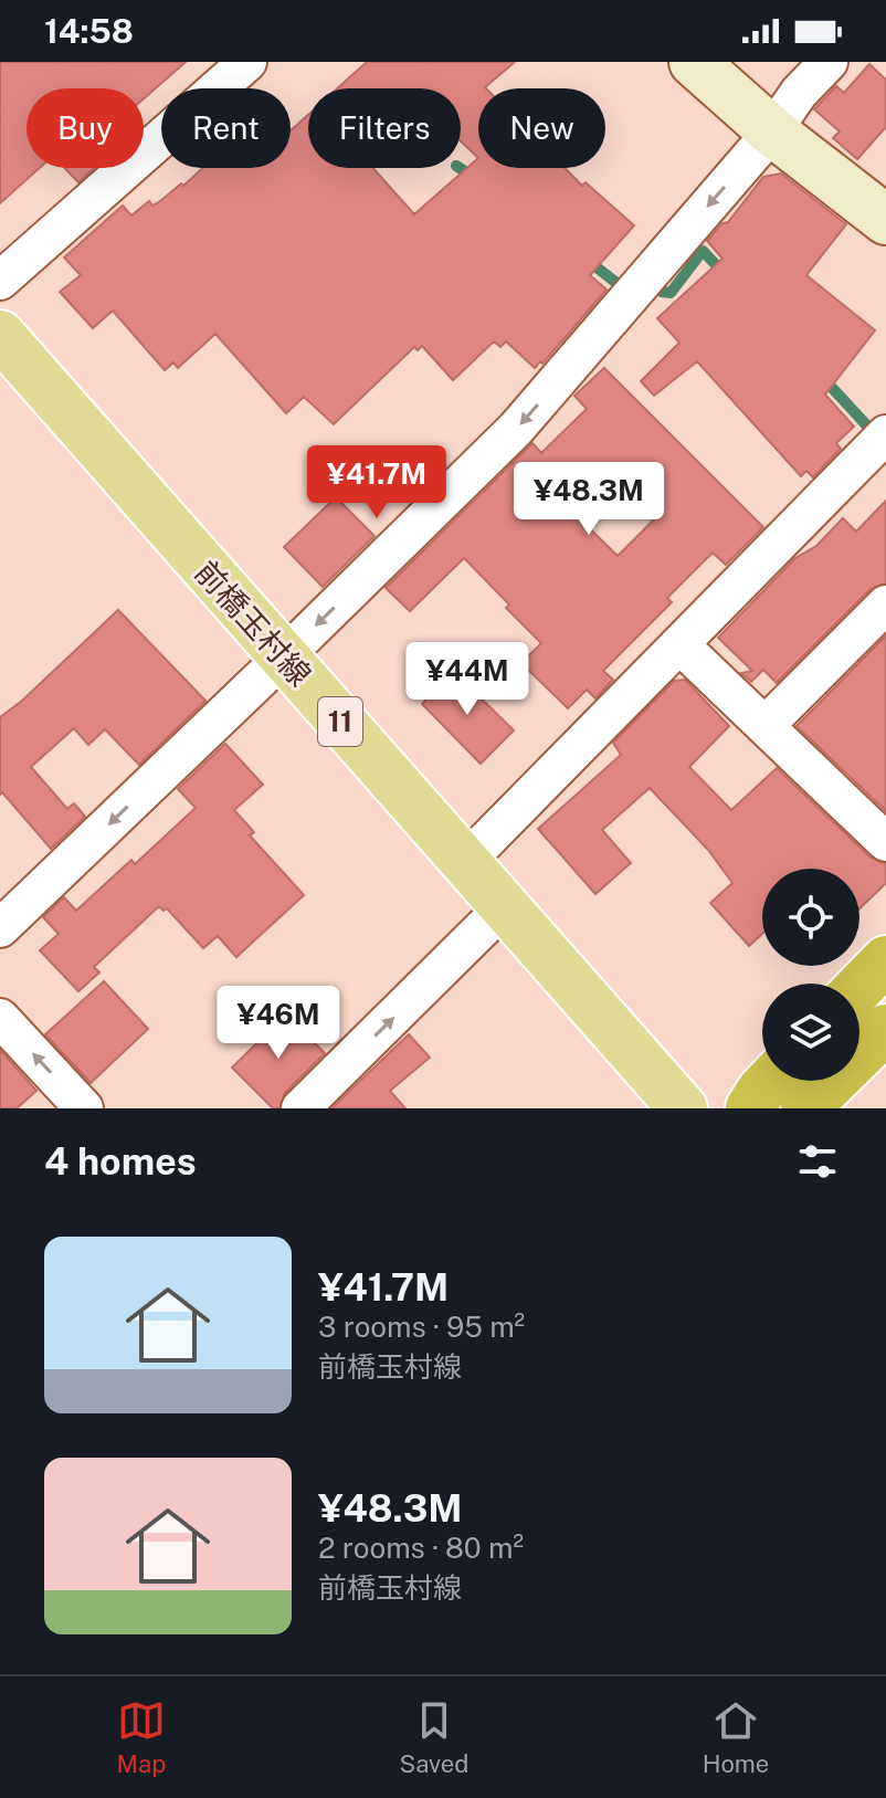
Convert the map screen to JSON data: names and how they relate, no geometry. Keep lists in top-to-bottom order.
{
  "streets": {
    "main road": ["前橋玉村線", "11"]
  },
  "page": {
    "status": "14:58",
    "chip": [
      "Buy",
      "Rent",
      "Filters",
      "New"
    ],
    "price": [
      "¥41.7M",
      "¥48.3M",
      "¥44M",
      "¥46M"
    ],
    "heading": "4 homes",
    "list": [
      {
        "name": "¥41.7M",
        "note": "3 rooms · 95 m² · 前橋玉村線"
      },
      {
        "name": "¥48.3M",
        "note": "2 rooms · 80 m² · 前橋玉村線"
      }
    ],
    "tabs": ["Map", "Saved", "Home"]
  }
}
